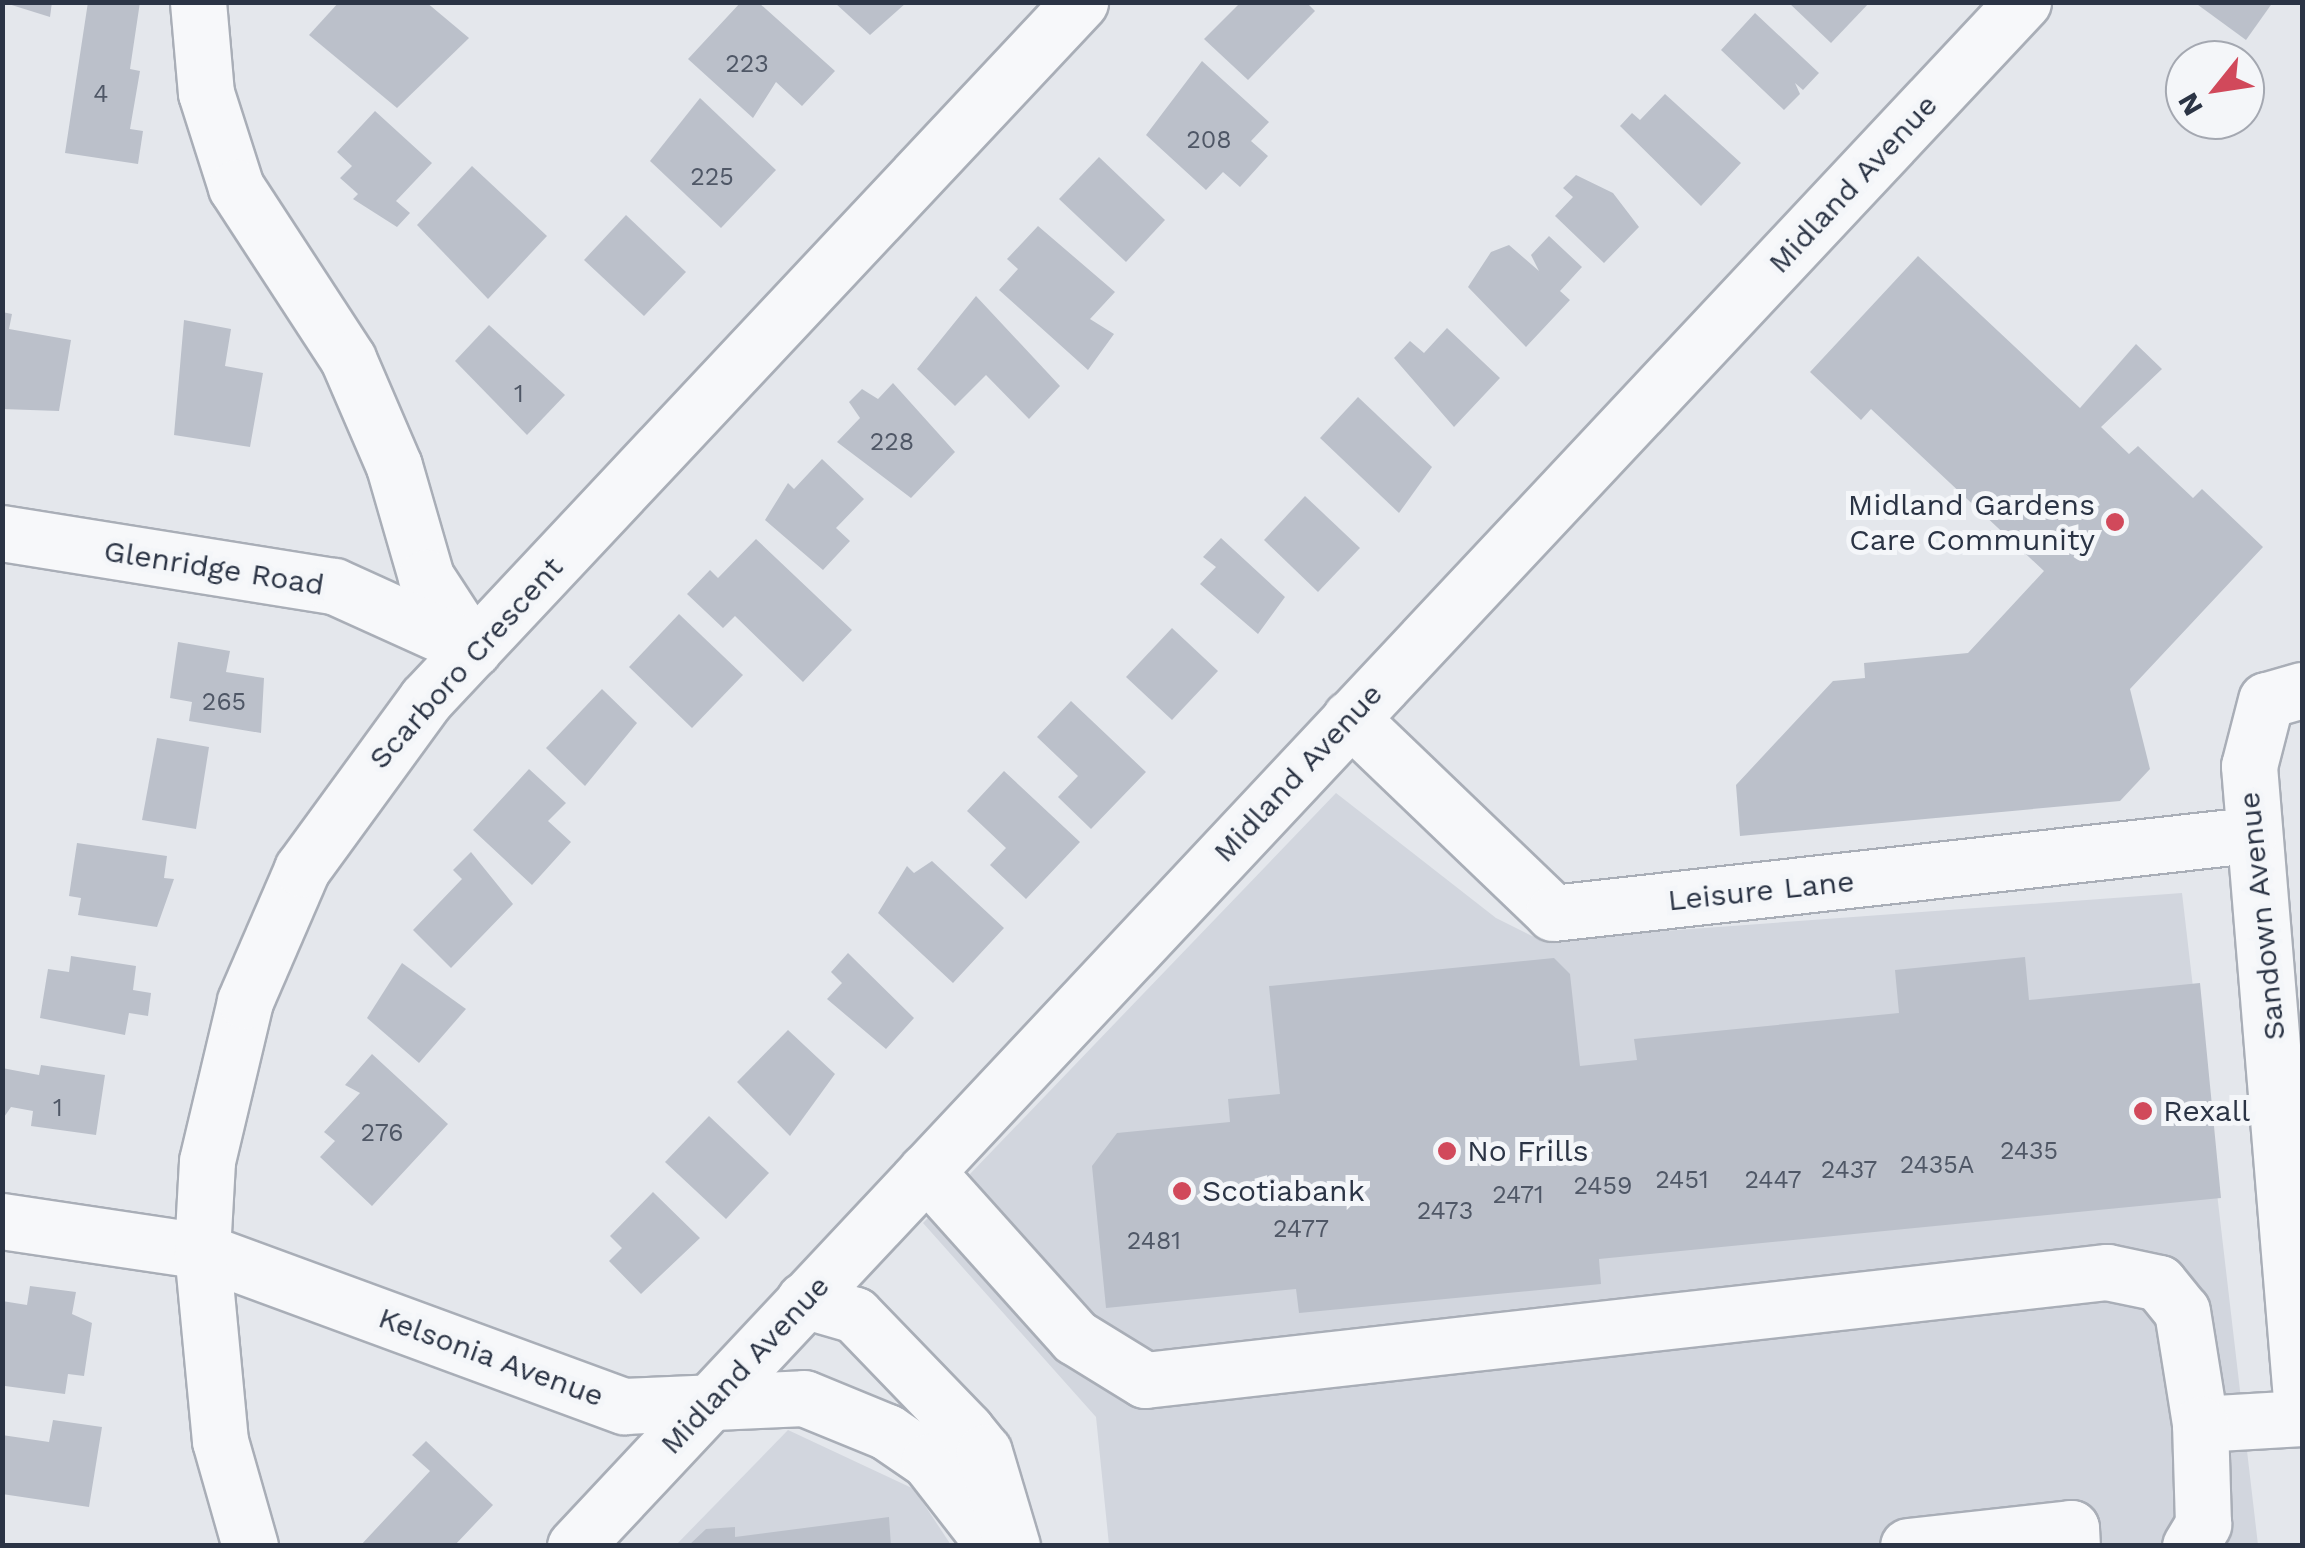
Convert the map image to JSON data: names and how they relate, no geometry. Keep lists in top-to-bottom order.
{
  "streets": {
    "street": [
      "Midland Avenue",
      "Glenridge Road",
      "Scarboro Crescent",
      "Leisure Lane",
      "Sandown Avenue",
      "Kelsonia Avenue"
    ]
  },
  "crossings": [
    ["Midland Avenue", "Leisure Lane"],
    ["Midland Avenue", "Kelsonia Avenue"],
    ["Glenridge Road", "Scarboro Crescent"],
    ["Scarboro Crescent", "Kelsonia Avenue"],
    ["Leisure Lane", "Sandown Avenue"]
  ],
  "places": [
    "Midland Gardens Care Community",
    "Rexall",
    "No Frills",
    "Scotiabank"
  ],
  "house_numbers": [
    "223",
    "4",
    "208",
    "225",
    "1",
    "228",
    "265",
    "1",
    "276",
    "2435",
    "2435A",
    "2437",
    "2451",
    "2447",
    "2459",
    "2471",
    "2473",
    "2477",
    "2481"
  ],
  "north": "bottom left"
}
